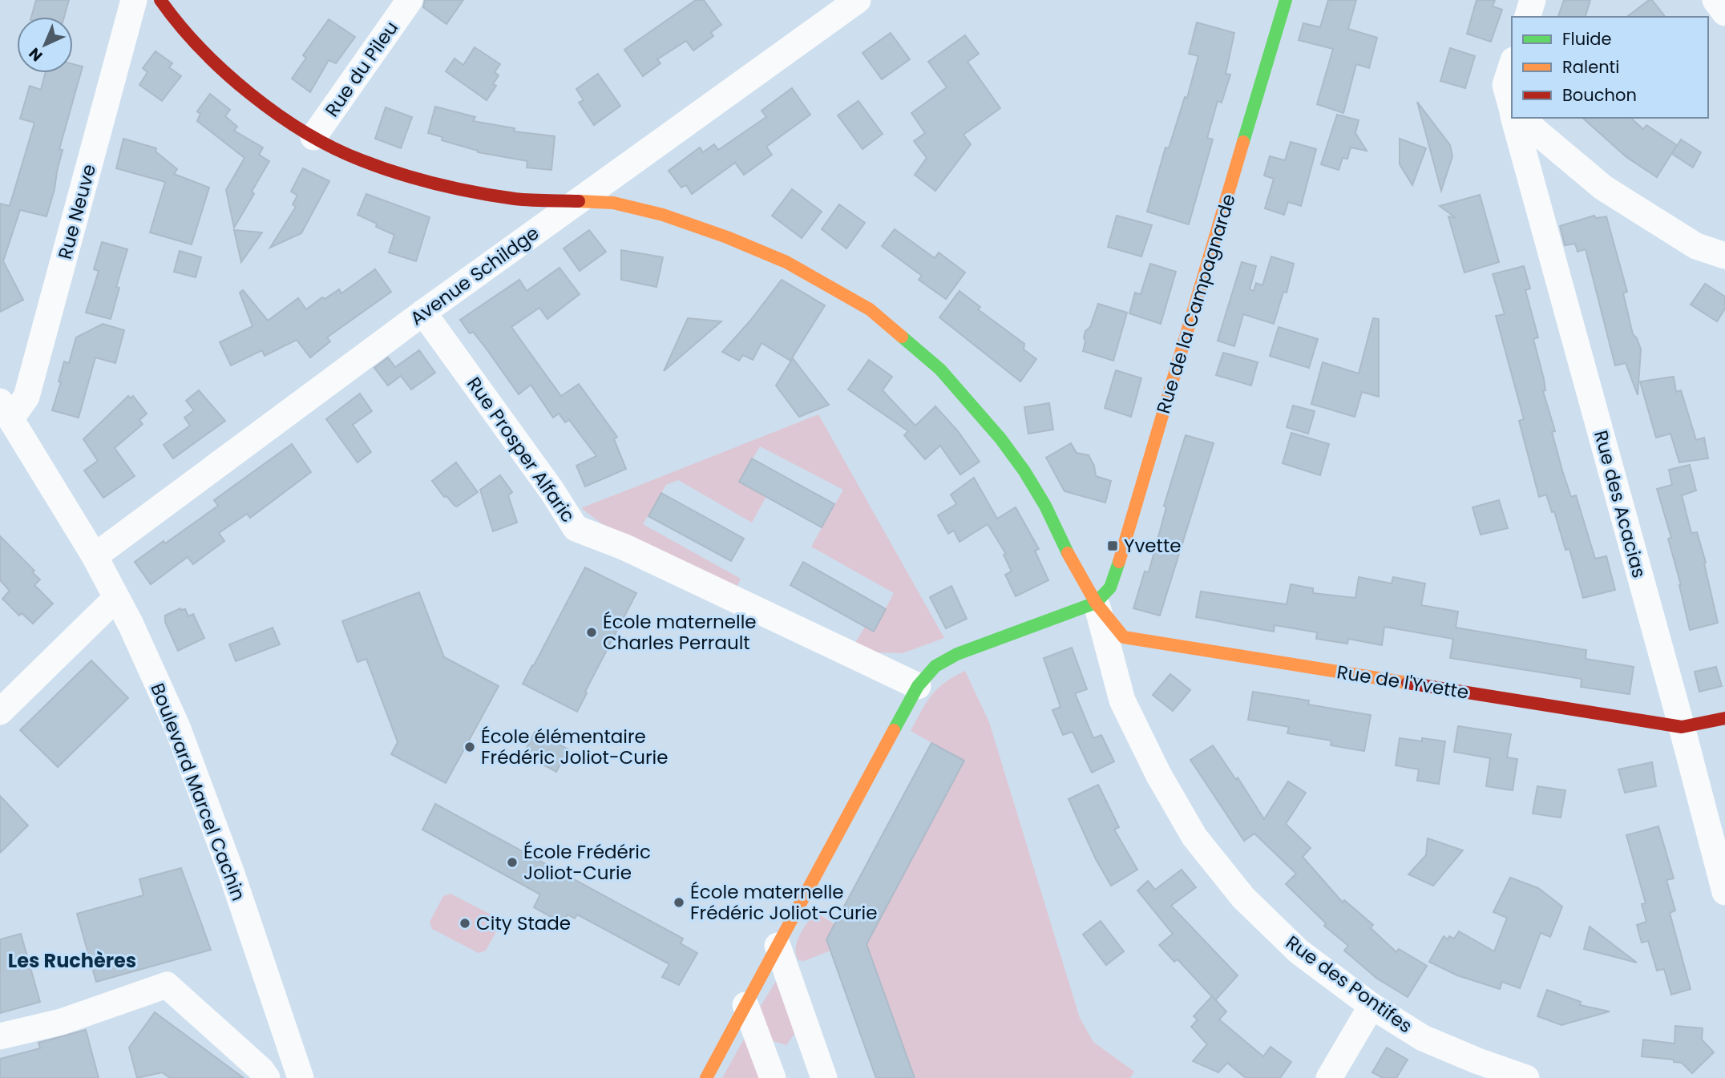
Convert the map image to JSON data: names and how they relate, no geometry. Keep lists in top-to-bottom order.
{
  "streets": {
    "street": [
      "Rue du Pileu",
      "Rue Neuve",
      "Avenue Schildge",
      "Rue de la Campagnarde",
      "Rue Prosper Alfaric",
      "Rue des Acacias",
      "Rue de l'Yvette",
      "Boulevard Marcel Cachin",
      "Rue des Pontifes"
    ]
  },
  "crossings": [
    ["Rue du Pileu", "Rue de l'Yvette"],
    ["Rue Neuve", "Boulevard Marcel Cachin"],
    ["Avenue Schildge", "Rue Prosper Alfaric"],
    ["Avenue Schildge", "Rue de l'Yvette"],
    ["Avenue Schildge", "Boulevard Marcel Cachin"],
    ["Rue de la Campagnarde", "Rue de l'Yvette"],
    ["Rue de la Campagnarde", "Rue des Pontifes"],
    ["Rue des Acacias", "Rue de l'Yvette"],
    ["Rue de l'Yvette", "Rue des Pontifes"]
  ],
  "districts": ["Les Ruchères"],
  "places": {
    "transit": ["Yvette"],
    "other": [
      "École maternelle Charles Perrault",
      "École élémentaire Frédéric Joliot-Curie",
      "École Frédéric Joliot-Curie",
      "École maternelle Frédéric Joliot-Curie",
      "City Stade"
    ]
  },
  "legend": ["Fluide", "Ralenti", "Bouchon"],
  "north": "bottom left"
}
